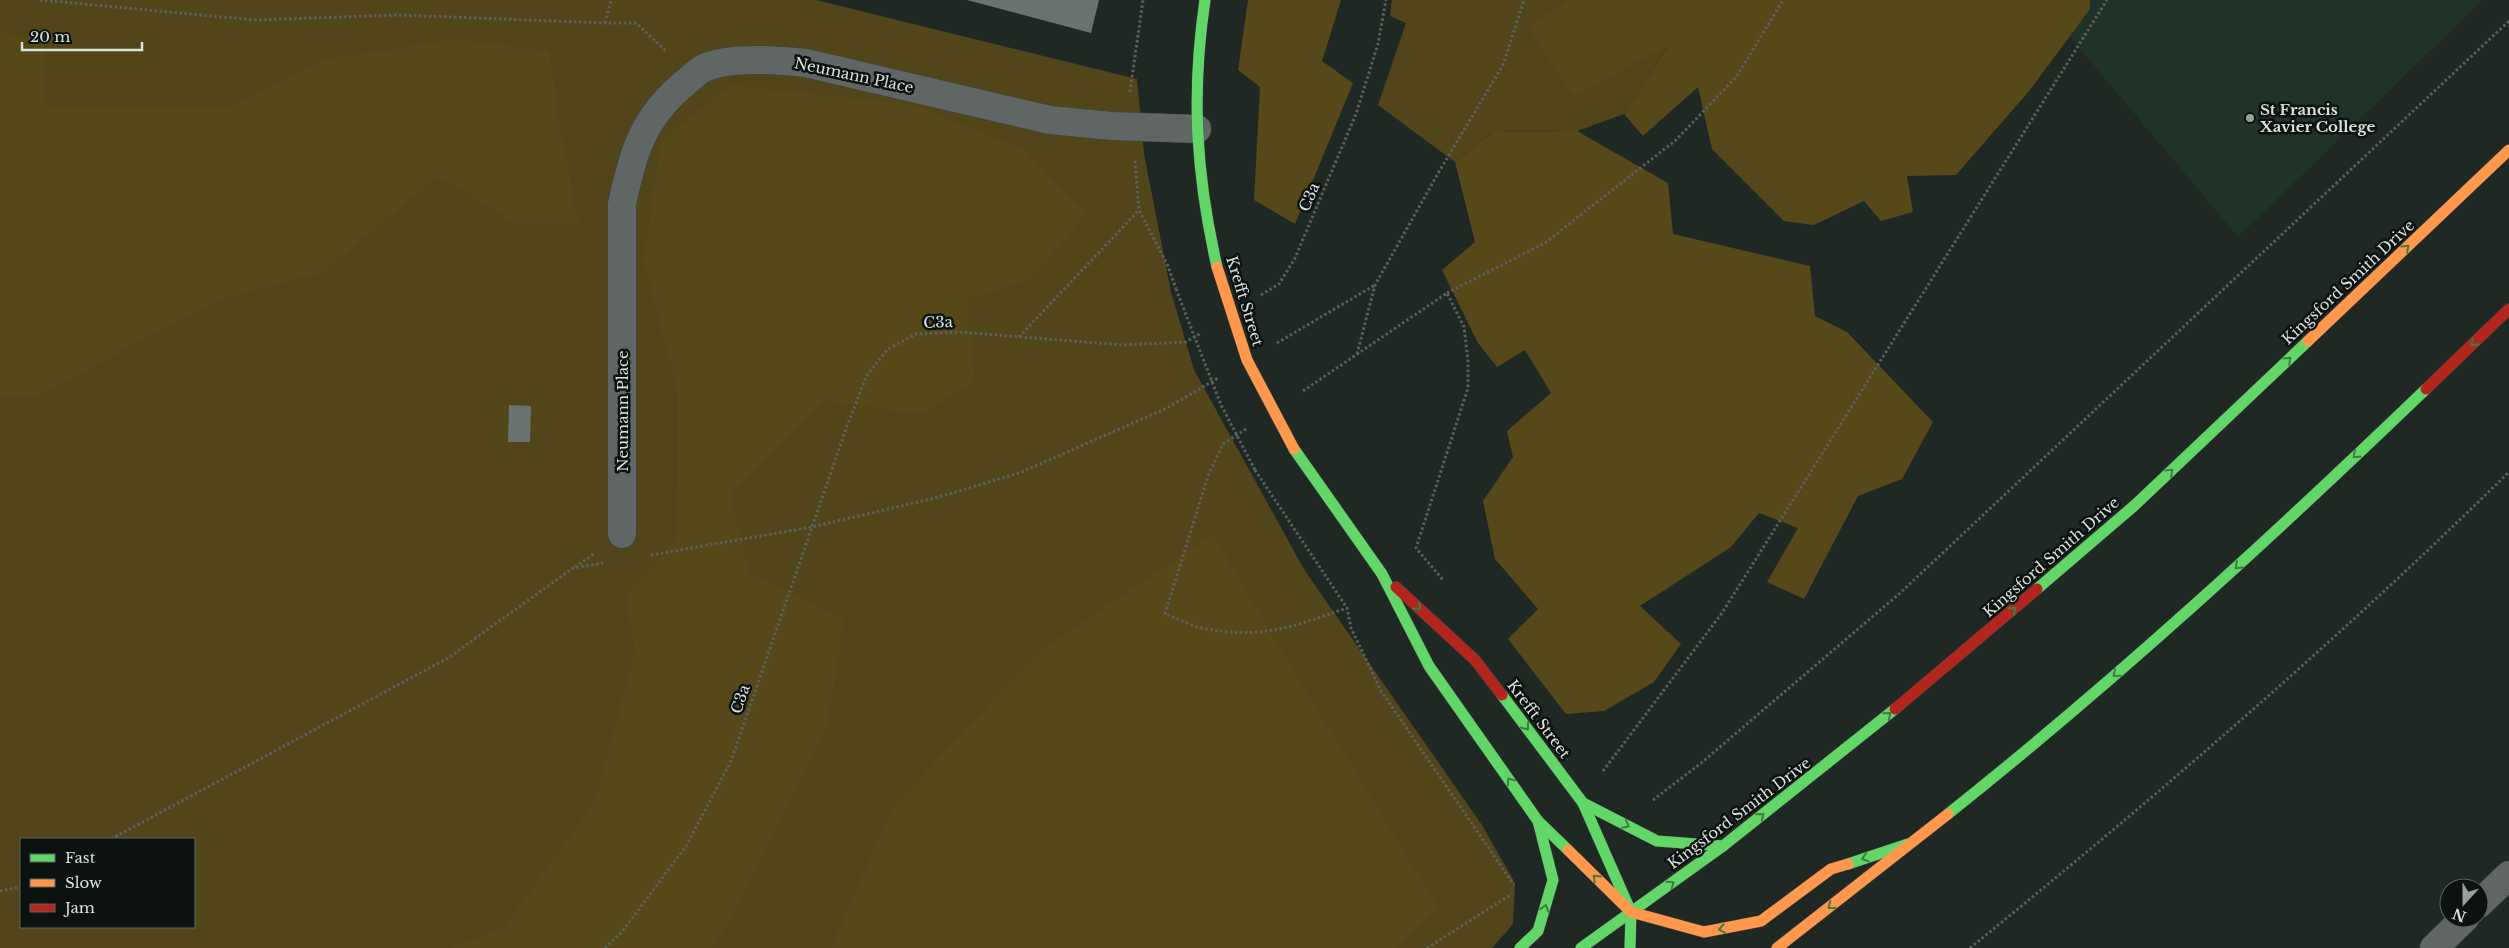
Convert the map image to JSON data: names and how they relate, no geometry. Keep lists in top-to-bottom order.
{
  "streets": {
    "main road": ["Kingsford Smith Drive", "Krefft Street"],
    "street": ["Neumann Place"],
    "path": ["C3a"]
  },
  "crossings": [
    ["Neumann Place", "Krefft Street"],
    ["Kingsford Smith Drive", "Krefft Street"]
  ],
  "one_way": ["Kingsford Smith Drive"],
  "places": ["St Francis Xavier College"],
  "legend": ["Fast", "Slow", "Jam"],
  "scale_bar": "20 m",
  "north": "bottom"
}
